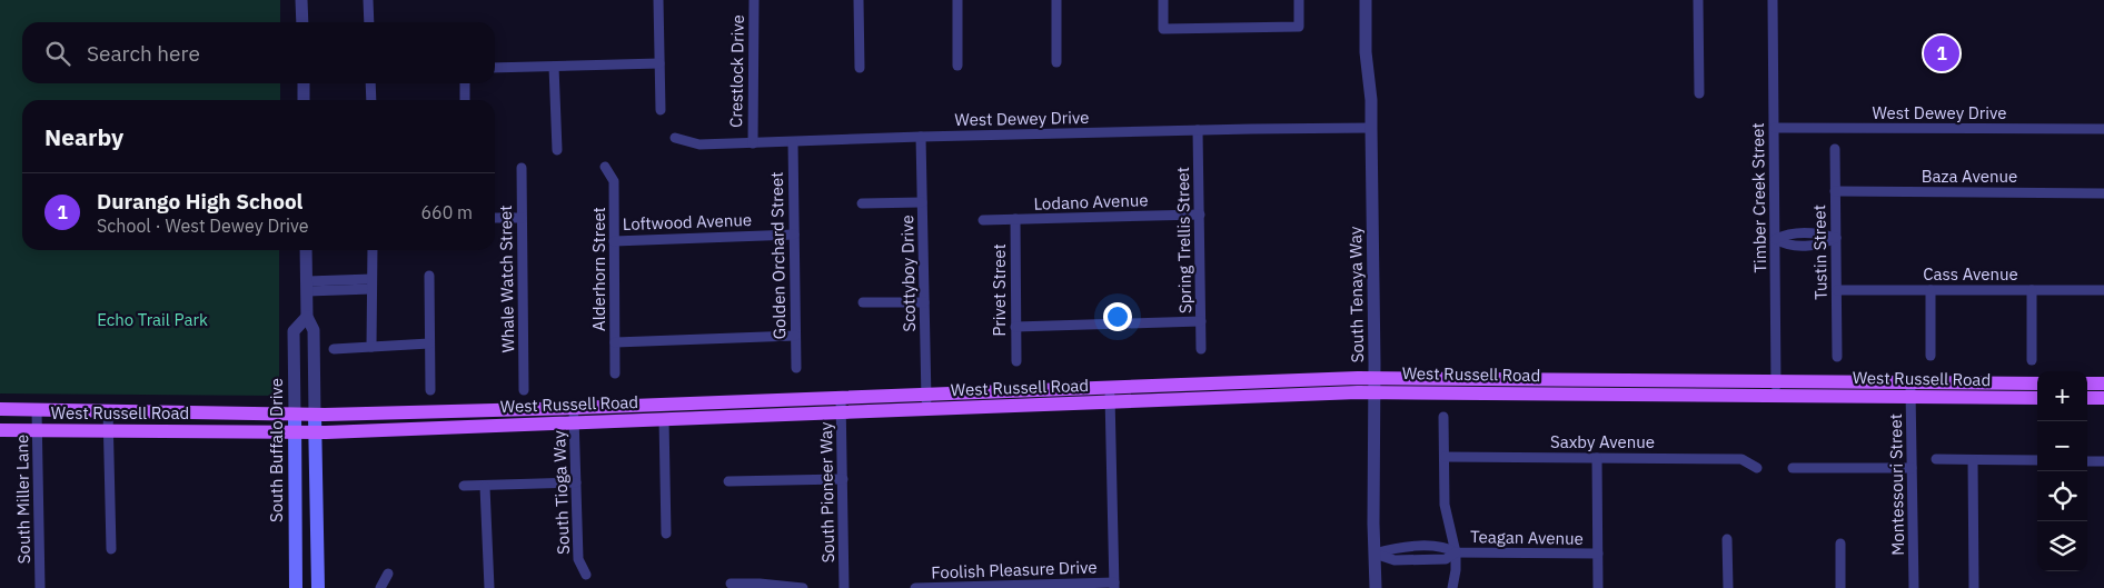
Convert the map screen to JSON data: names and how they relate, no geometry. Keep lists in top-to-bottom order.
{
  "streets": {
    "main road": ["West Russell Road", "South Buffalo Drive"],
    "street": [
      "Crestlock Drive",
      "West Dewey Drive",
      "Baza Avenue",
      "Timber Creek Street",
      "Lodano Avenue",
      "Loftwood Avenue",
      "Spring Trellis Street",
      "Tustin Street",
      "Golden Orchard Street",
      "Alderhorn Street",
      "Scottyboy Drive",
      "Cass Avenue",
      "Whale Watch Street",
      "Privet Street",
      "South Tenaya Way",
      "Saxby Avenue",
      "Montessouri Street",
      "South Tioga Way",
      "South Pioneer Way",
      "South Miller Lane",
      "Teagan Avenue",
      "Foolish Pleasure Drive"
    ]
  },
  "crossings": [
    ["Crestlock Drive", "West Dewey Drive"],
    ["West Dewey Drive", "Timber Creek Street"],
    ["West Dewey Drive", "Spring Trellis Street"],
    ["West Dewey Drive", "Golden Orchard Street"],
    ["West Dewey Drive", "Scottyboy Drive"],
    ["West Dewey Drive", "South Tenaya Way"],
    ["Baza Avenue", "Tustin Street"],
    ["Timber Creek Street", "West Russell Road"],
    ["Lodano Avenue", "Spring Trellis Street"],
    ["Lodano Avenue", "Privet Street"],
    ["Loftwood Avenue", "Golden Orchard Street"],
    ["Loftwood Avenue", "Alderhorn Street"],
    ["Tustin Street", "Cass Avenue"],
    ["Scottyboy Drive", "West Russell Road"],
    ["South Tenaya Way", "West Russell Road"],
    ["South Tenaya Way", "Teagan Avenue"],
    ["West Russell Road", "South Buffalo Drive"],
    ["West Russell Road", "Montessouri Street"],
    ["West Russell Road", "South Tioga Way"],
    ["West Russell Road", "South Pioneer Way"],
    ["West Russell Road", "South Miller Lane"]
  ],
  "parks": ["Echo Trail Park"],
  "page": {
    "search": "Search here",
    "pins": "1",
    "heading": "Nearby",
    "list": [
      {
        "mark": "1",
        "name": "Durango High School",
        "note": "School · West Dewey Drive",
        "value": "660 m"
      }
    ],
    "map_buttons": ["+", "−"]
  }
}
